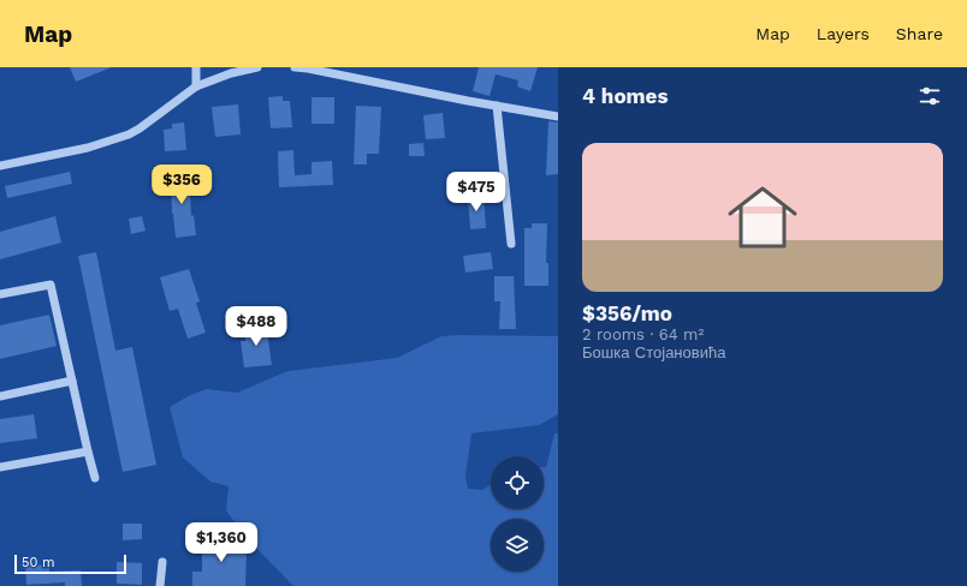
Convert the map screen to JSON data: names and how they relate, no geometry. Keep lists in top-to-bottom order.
{
  "scale_bar": "50 m",
  "page": {
    "header": "Map",
    "nav": ["Map", "Layers", "Share"],
    "heading": "4 homes",
    "list": [
      {
        "name": "$356/mo",
        "note": "2 rooms · 64 m² · Бошка Стојановића"
      }
    ],
    "price": [
      "$356",
      "$475",
      "$488",
      "$1,360"
    ],
    "scale": "50 m"
  }
}
